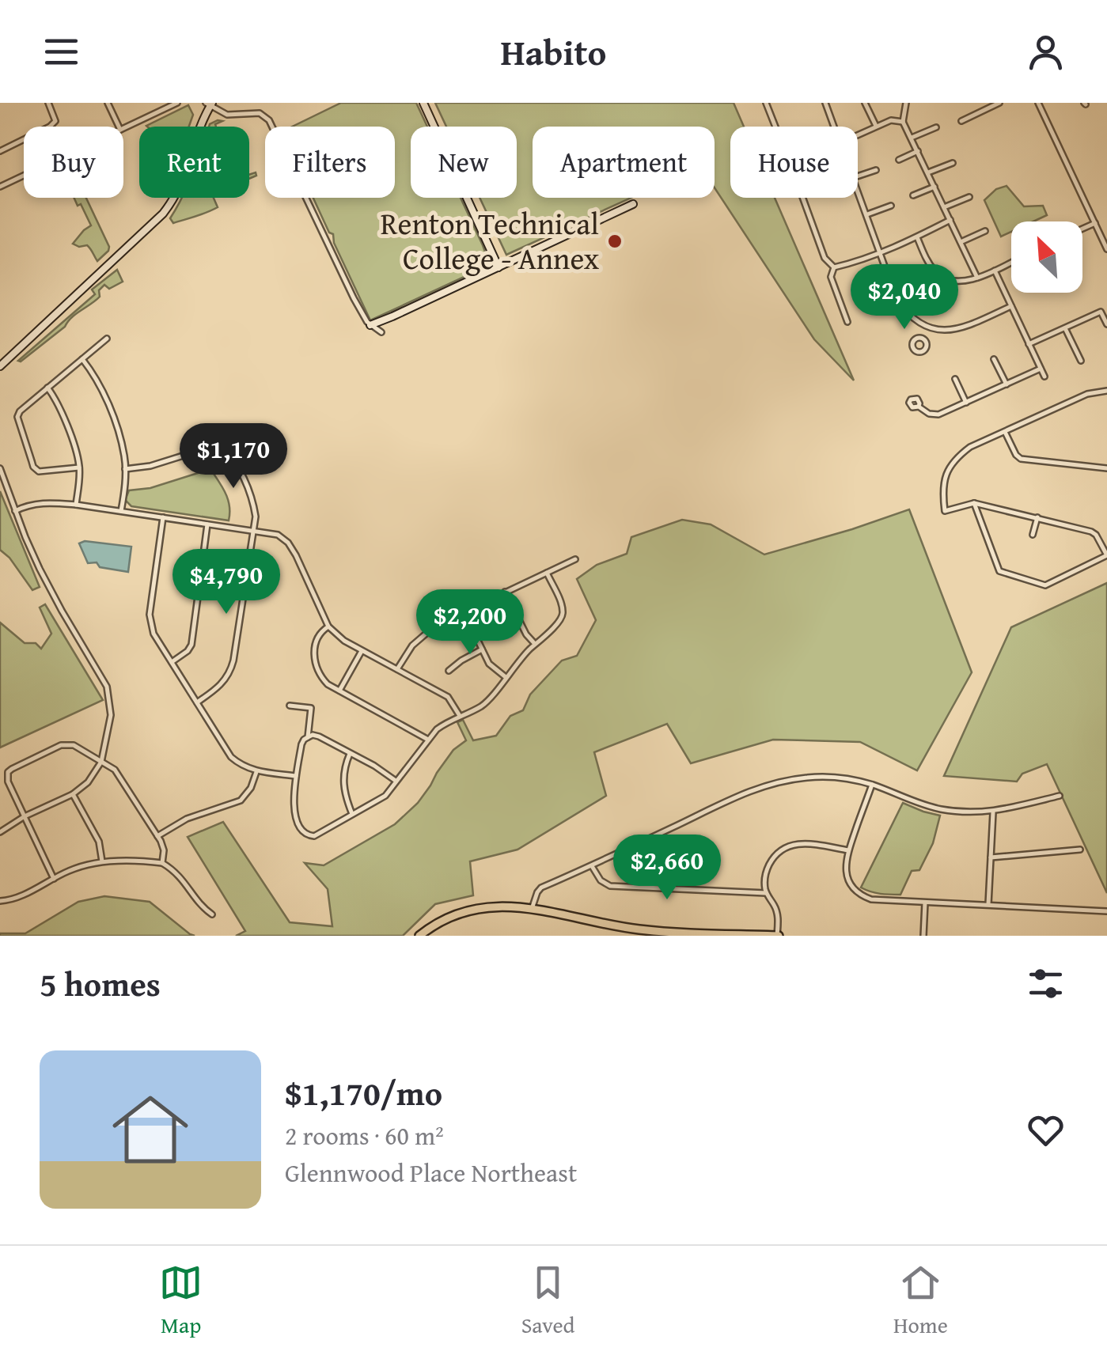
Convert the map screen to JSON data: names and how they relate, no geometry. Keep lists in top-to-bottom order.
{
  "places": ["Renton Technical College - Annex"],
  "north": "top left",
  "page": {
    "header": "Habito",
    "chip": [
      "Buy",
      "Rent",
      "Filters",
      "New",
      "Apartment",
      "House"
    ],
    "price": [
      "$2,040",
      "$1,170",
      "$4,790",
      "$2,200",
      "$2,660"
    ],
    "heading": "5 homes",
    "list": [
      {
        "name": "$1,170/mo",
        "note": "2 rooms · 60 m² · Glennwood Place Northeast"
      }
    ],
    "tabs": ["Map", "Saved", "Home"]
  }
}
